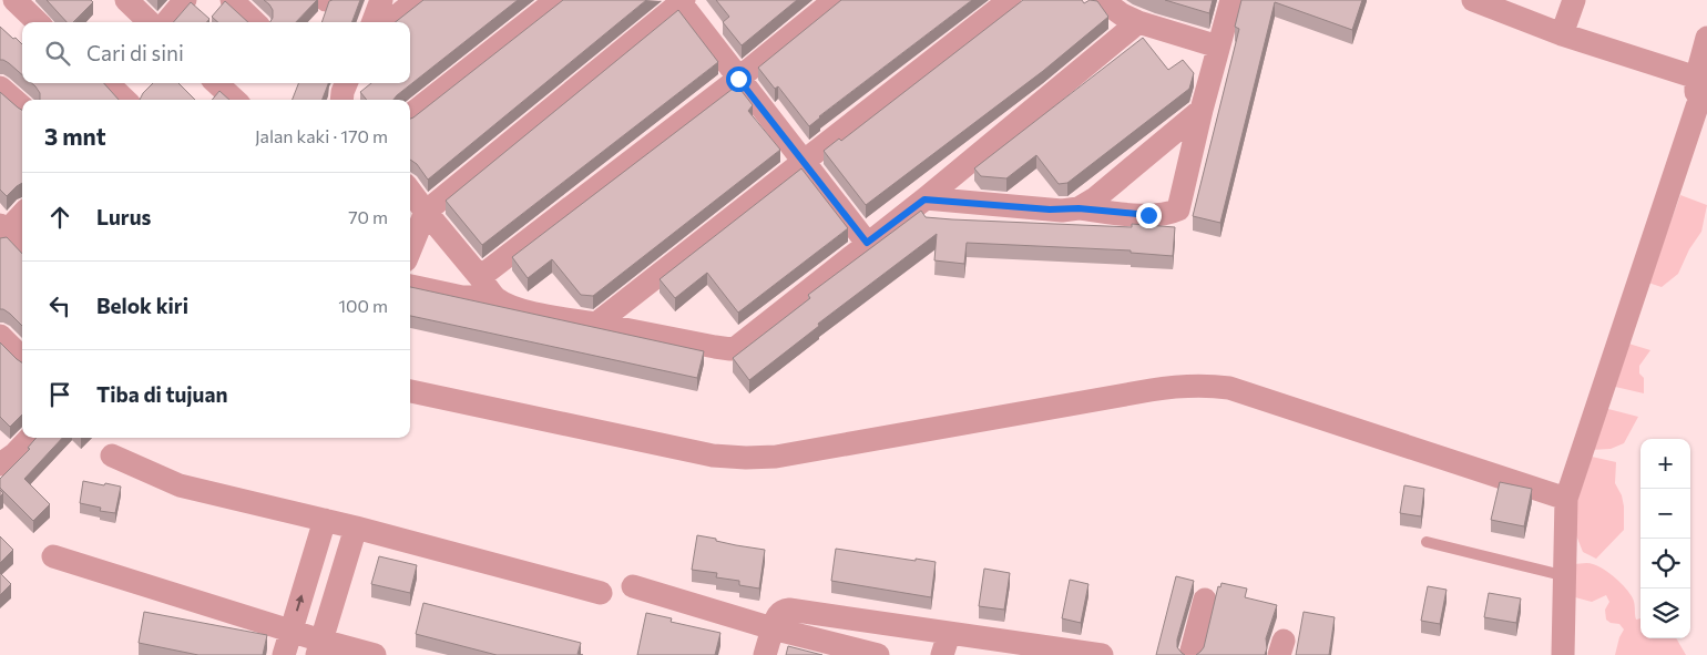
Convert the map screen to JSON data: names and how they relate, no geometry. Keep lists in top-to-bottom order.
{
  "page": {
    "search": "Cari di sini",
    "heading": ["3 mnt", "Jalan kaki · 170 m"],
    "list": [
      ["Lurus", "70 m"],
      ["Belok kiri", "100 m"],
      "Tiba di tujuan"
    ],
    "map_buttons": ["+", "−"]
  }
}
